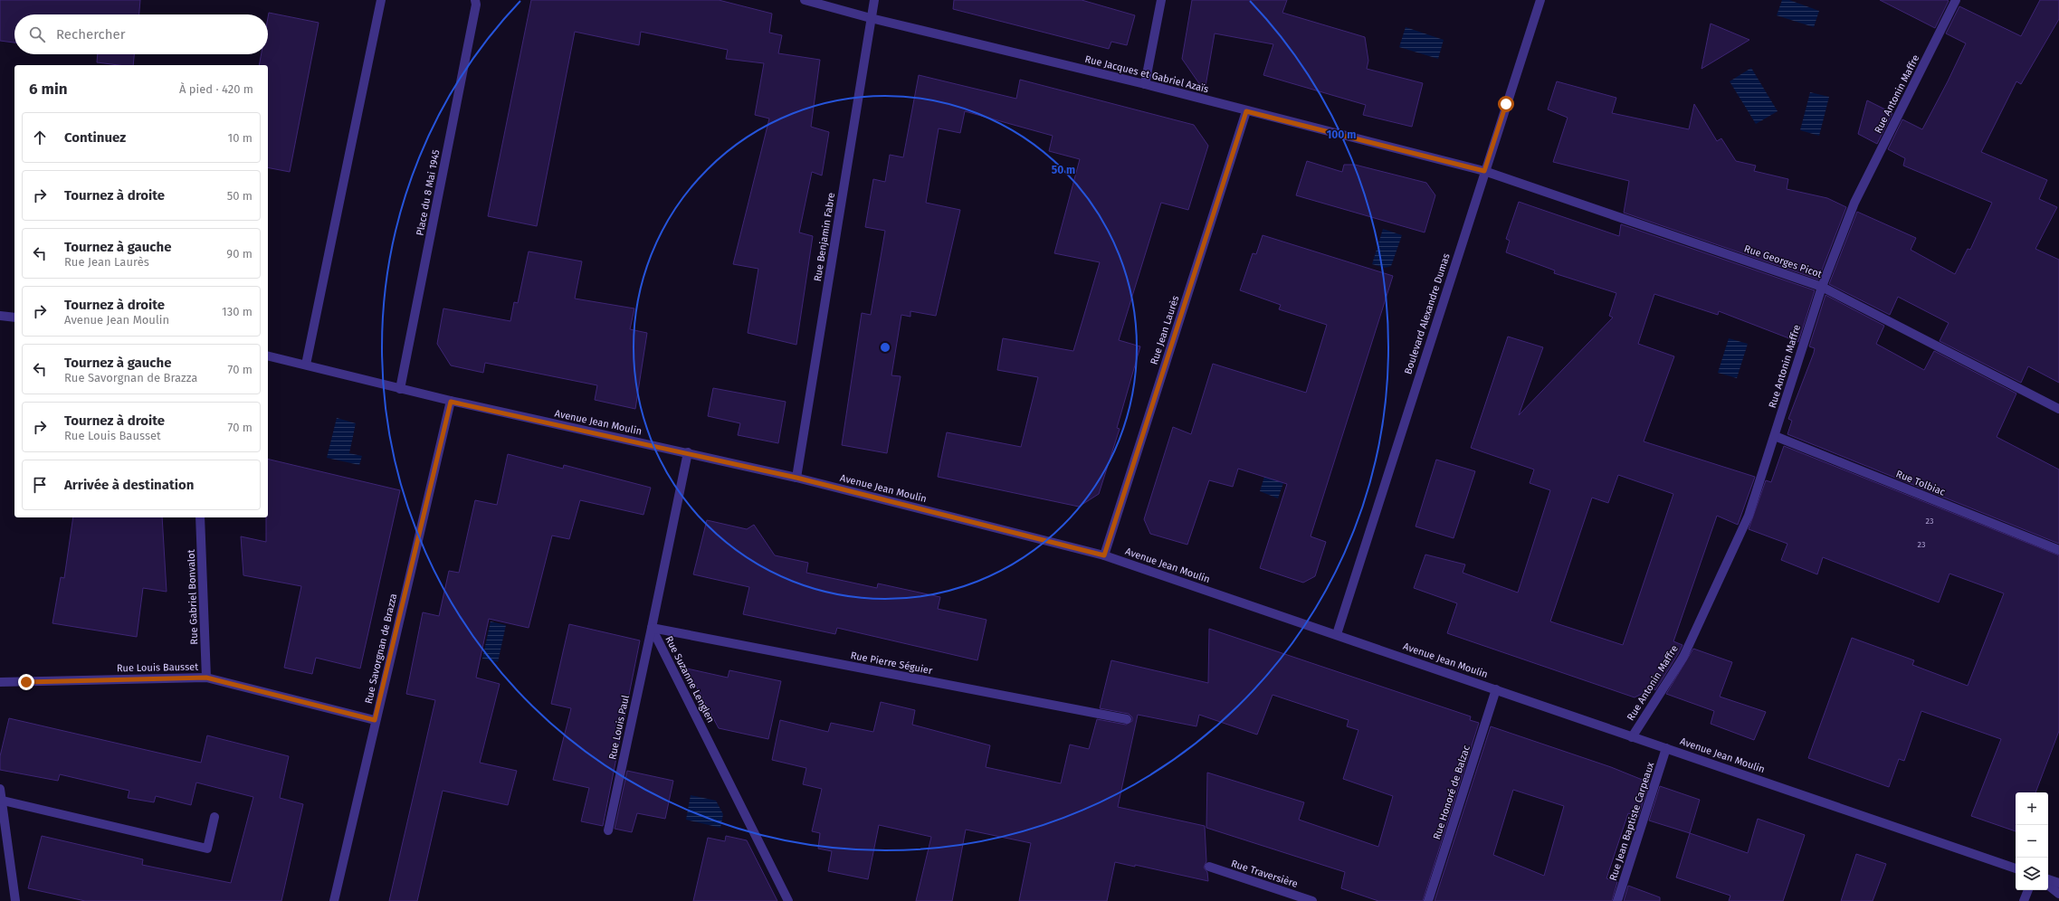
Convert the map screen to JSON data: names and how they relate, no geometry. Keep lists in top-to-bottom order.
{
  "streets": {
    "street": [
      "Rue Jacques et Gabriel Azaïs",
      "Rue Antonin Maffre",
      "Place du 8 Mai 1945",
      "Rue Benjamin Fabre",
      "Rue Georges Picot",
      "Boulevard Alexandre Dumas",
      "Rue Jean Laurès",
      "Avenue Jean Moulin",
      "Rue Tolbiac",
      "Rue Gabriel Bonvalot",
      "Rue Savorgnan de Brazza",
      "Rue Pierre Séguier",
      "Rue Louis Bausset",
      "Rue Suzanne Lenglen",
      "Rue Louis Paul",
      "Rue Honoré de Balzac",
      "Rue Jean Baptiste Carpeaux",
      "Rue Traversière"
    ]
  },
  "crossings": [
    ["Rue Jacques et Gabriel Azaïs", "Rue Benjamin Fabre"],
    ["Rue Jacques et Gabriel Azaïs", "Rue Georges Picot"],
    ["Rue Jacques et Gabriel Azaïs", "Boulevard Alexandre Dumas"],
    ["Rue Jacques et Gabriel Azaïs", "Rue Jean Laurès"],
    ["Rue Antonin Maffre", "Rue Georges Picot"],
    ["Rue Antonin Maffre", "Avenue Jean Moulin"],
    ["Rue Antonin Maffre", "Rue Tolbiac"],
    ["Place du 8 Mai 1945", "Avenue Jean Moulin"],
    ["Rue Benjamin Fabre", "Avenue Jean Moulin"],
    ["Rue Georges Picot", "Boulevard Alexandre Dumas"],
    ["Boulevard Alexandre Dumas", "Avenue Jean Moulin"],
    ["Rue Jean Laurès", "Avenue Jean Moulin"],
    ["Avenue Jean Moulin", "Rue Savorgnan de Brazza"],
    ["Avenue Jean Moulin", "Rue Honoré de Balzac"],
    ["Avenue Jean Moulin", "Rue Jean Baptiste Carpeaux"],
    ["Rue Gabriel Bonvalot", "Rue Louis Bausset"],
    ["Rue Savorgnan de Brazza", "Rue Louis Bausset"],
    ["Rue Pierre Séguier", "Rue Suzanne Lenglen"],
    ["Rue Pierre Séguier", "Rue Louis Paul"],
    ["Rue Suzanne Lenglen", "Rue Louis Paul"]
  ],
  "house_numbers": ["23", "23"],
  "page": {
    "search": "Rechercher",
    "heading": ["6 min", "À pied · 420 m"],
    "list": [
      ["Continuez", "10 m"],
      ["Tournez à droite", "50 m"],
      ["Tournez à gauche", "Rue Jean Laurès", "90 m"],
      ["Tournez à droite", "Avenue Jean Moulin", "130 m"],
      ["Tournez à gauche", "Rue Savorgnan de Brazza", "70 m"],
      ["Tournez à droite", "Rue Louis Bausset", "70 m"],
      "Arrivée à destination"
    ],
    "map_buttons": ["+", "−"]
  },
  "rings": ["100 m", "50 m"]
}
